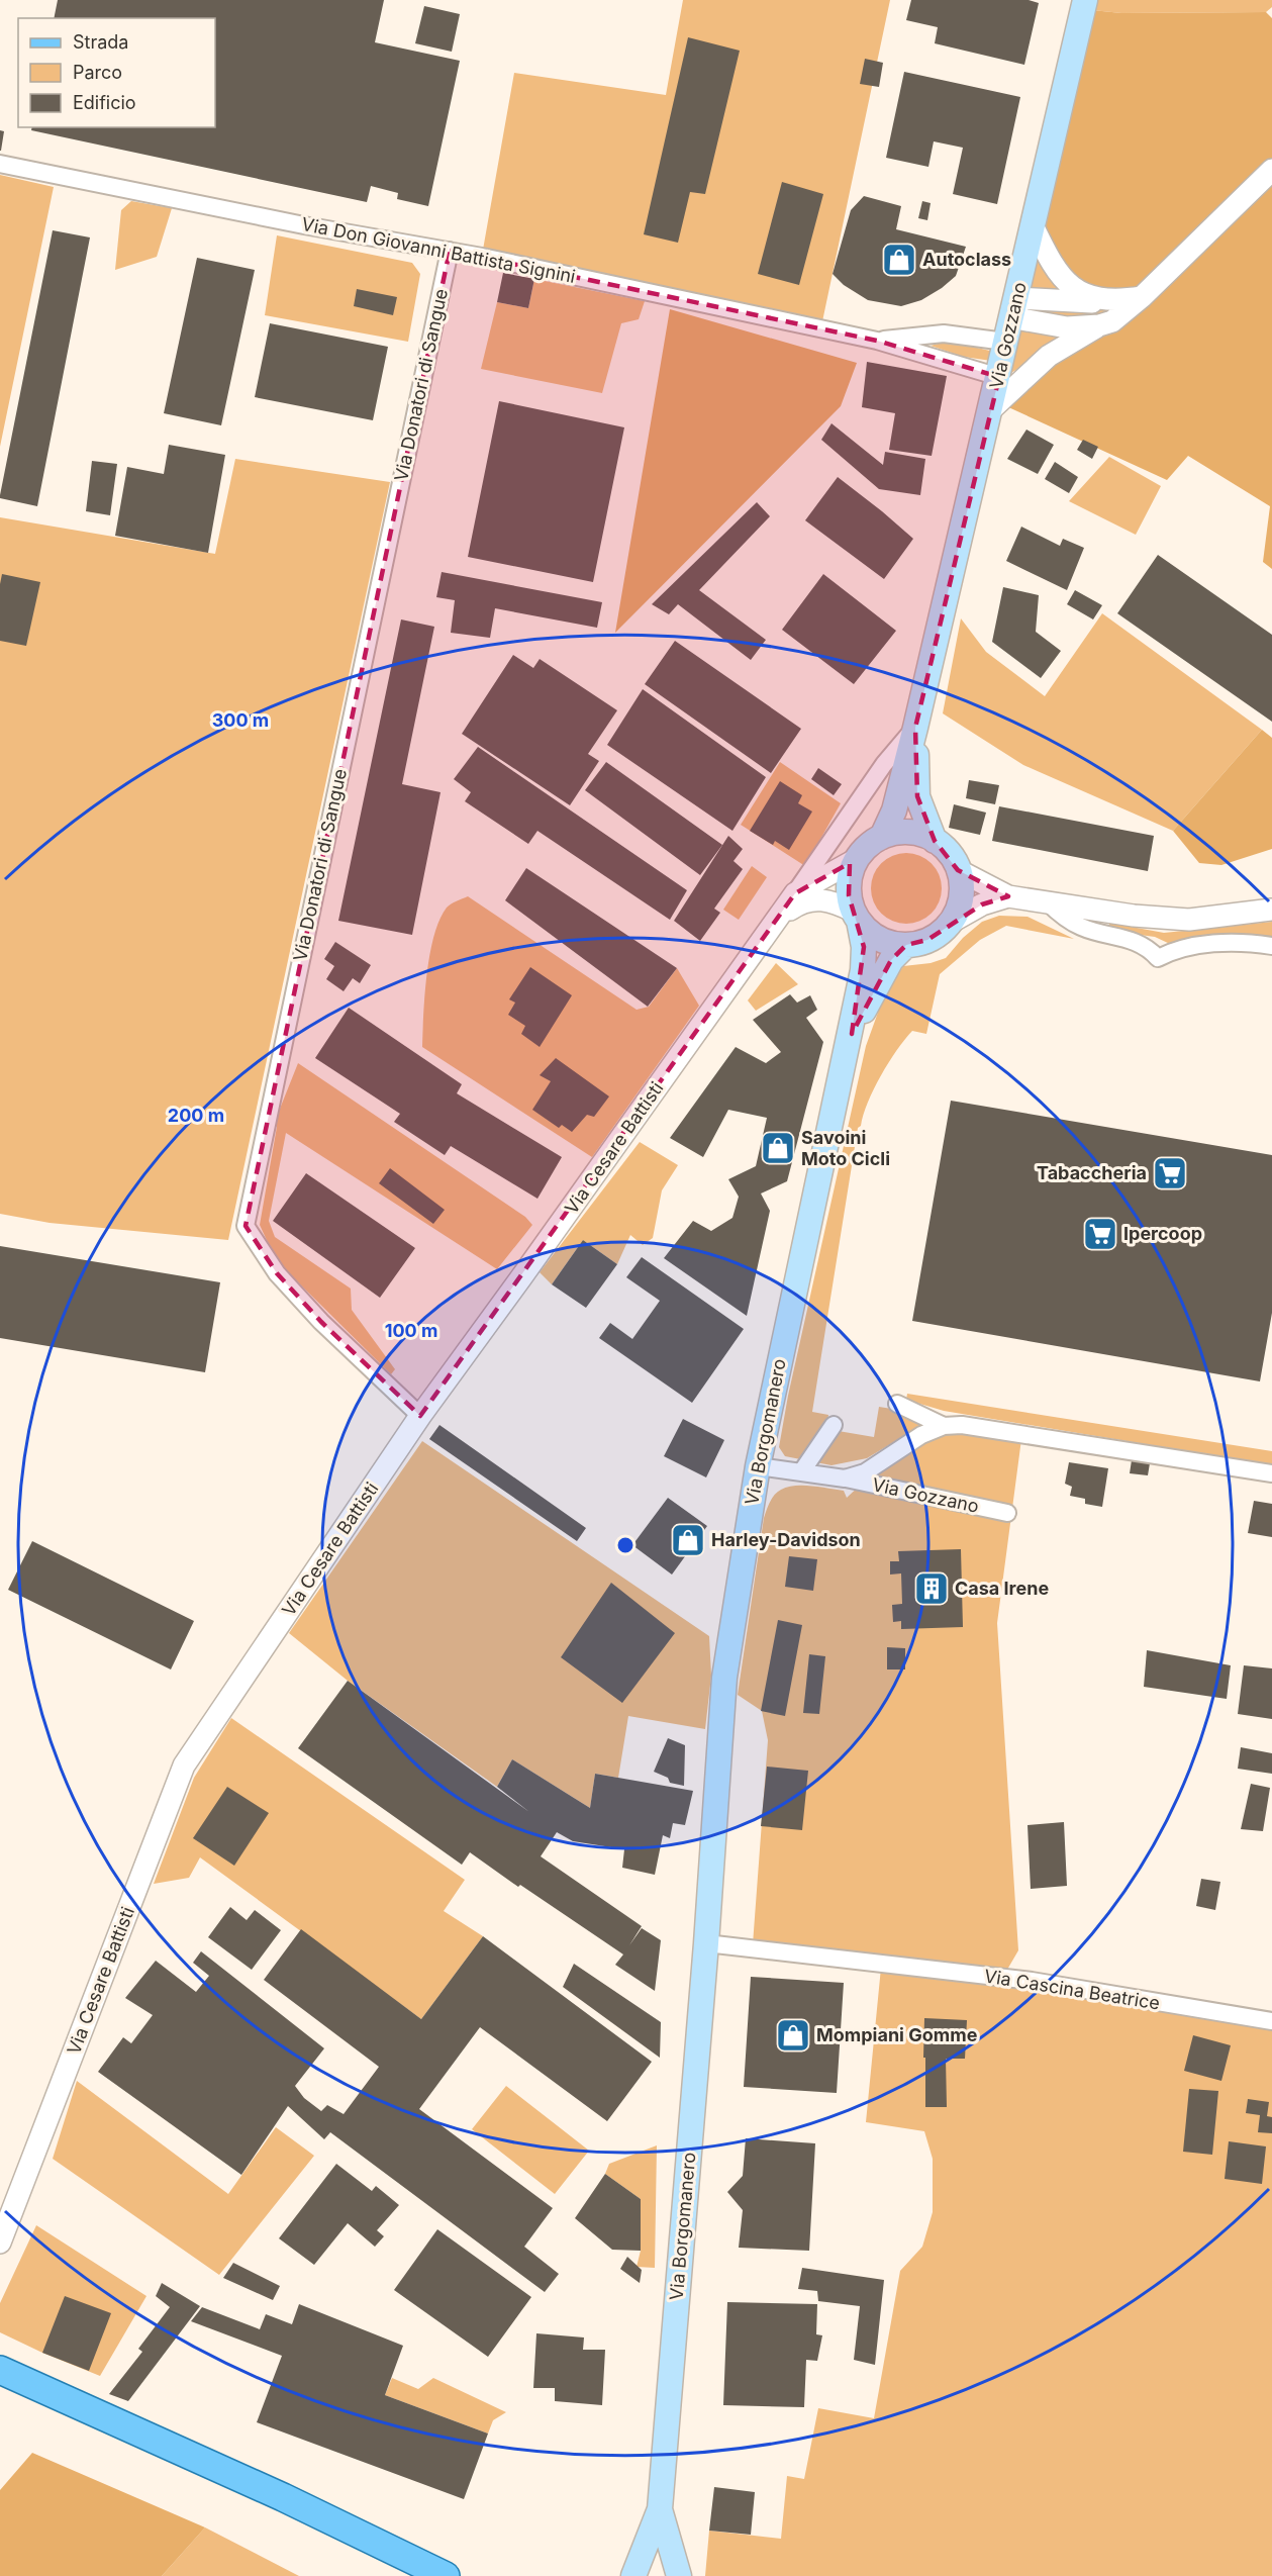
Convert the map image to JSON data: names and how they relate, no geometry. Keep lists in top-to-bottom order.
{
  "streets": {
    "main road": ["Via Gozzano", "Via Borgomanero"],
    "street": [
      "Via Don Giovanni Battista Signini",
      "Via Donatori di Sangue",
      "Via Cesare Battisti",
      "Via Cascina Beatrice"
    ]
  },
  "crossings": [
    ["Via Don Giovanni Battista Signini", "Via Gozzano"],
    ["Via Don Giovanni Battista Signini", "Via Donatori di Sangue"],
    ["Via Gozzano", "Via Cesare Battisti"],
    ["Via Gozzano", "Via Borgomanero"],
    ["Via Donatori di Sangue", "Via Cesare Battisti"],
    ["Via Cesare Battisti", "Via Borgomanero"],
    ["Via Borgomanero", "Via Cascina Beatrice"]
  ],
  "places": {
    "shop": [
      "Autoclass",
      "Savoini Moto Cicli",
      "Harley-Davidson",
      "Mompiani Gomme"
    ],
    "supermarket": ["Tabaccheria", "Ipercoop"],
    "building": ["Casa Irene"]
  },
  "legend": ["Strada", "Parco", "Edificio"],
  "rings": ["300 m", "200 m", "100 m"]
}
